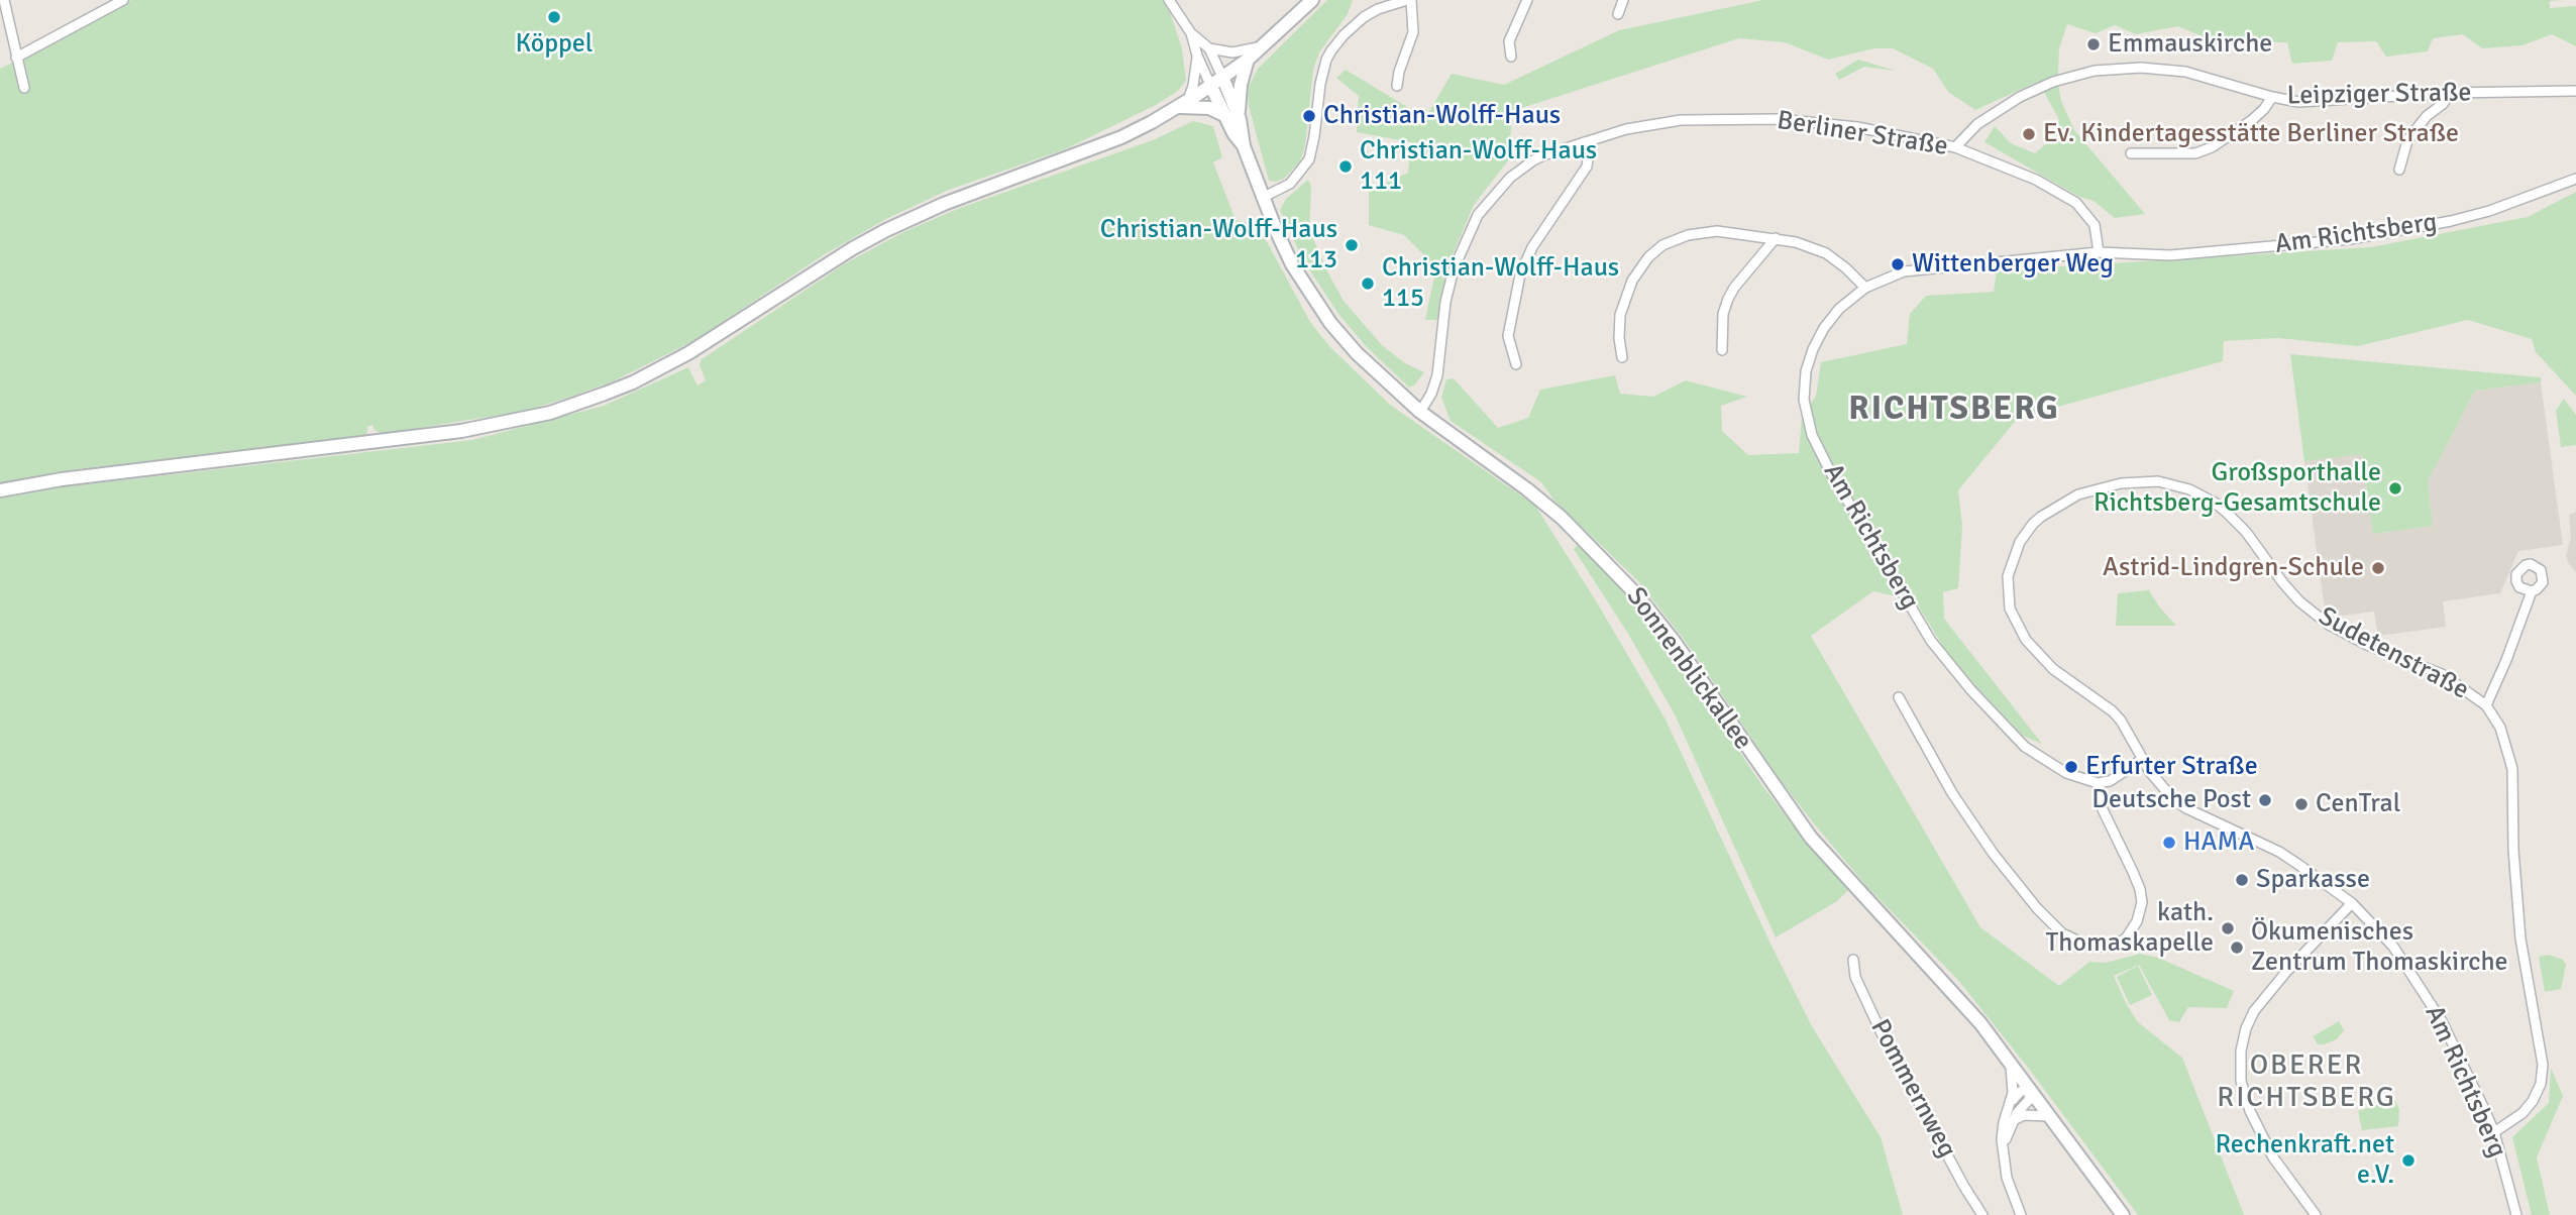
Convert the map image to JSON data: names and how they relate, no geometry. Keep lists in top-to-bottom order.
{
  "streets": {
    "main road": ["Sonnenblickallee"],
    "street": [
      "Leipziger Straße",
      "Berliner Straße",
      "Am Richtsberg",
      "Sudetenstraße",
      "Pommernweg"
    ]
  },
  "crossings": [
    ["Leipziger Straße", "Berliner Straße"],
    ["Berliner Straße", "Am Richtsberg"],
    ["Berliner Straße", "Sonnenblickallee"],
    ["Am Richtsberg", "Sudetenstraße"]
  ],
  "districts": ["RICHTSBERG", "OBERER RICHTSBERG"],
  "places": [
    "Köppel",
    "Emmauskirche",
    "Christian-Wolff-Haus",
    "Ev. Kindertagesstätte Berliner Straße",
    "Christian-Wolff-Haus 111",
    "Christian-Wolff-Haus 113",
    "Wittenberger Weg",
    "Christian-Wolff-Haus 115",
    "Großsporthalle Richtsberg-Gesamtschule",
    "Astrid-Lindgren-Schule",
    "Erfurter Straße",
    "Deutsche Post",
    "CenTral",
    "HAMA",
    "Sparkasse",
    "kath. Thomaskapelle",
    "Ökumenisches Zentrum Thomaskirche",
    "Rechenkraft.net e.V."
  ]
}
